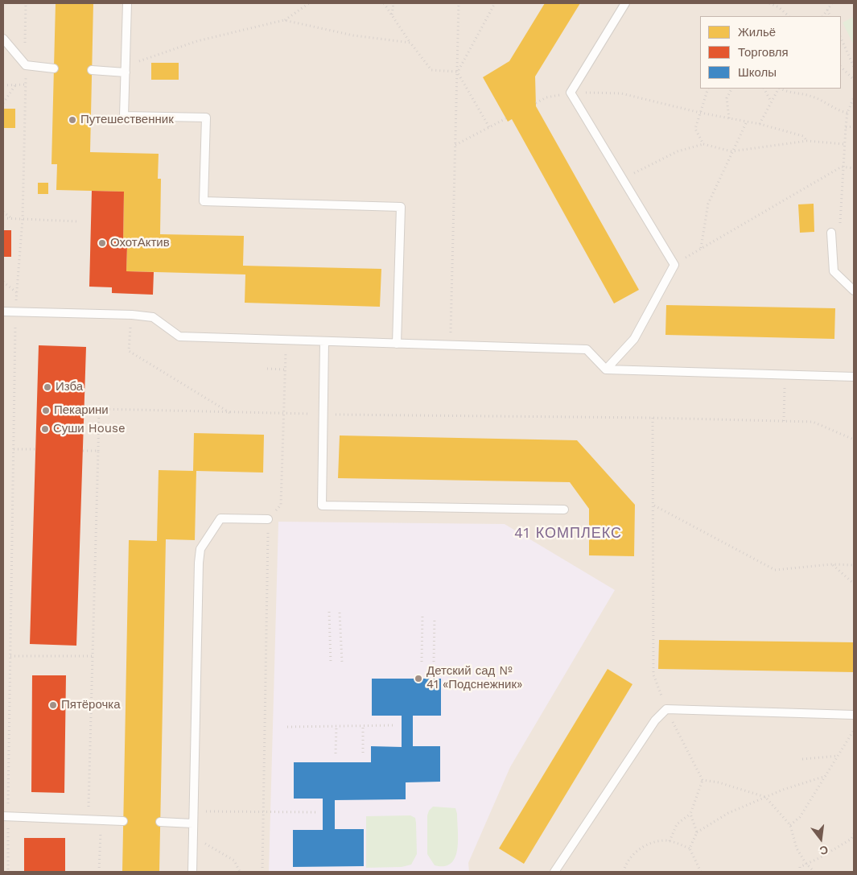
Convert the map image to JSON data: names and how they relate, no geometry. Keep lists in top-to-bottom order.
{
  "districts": ["41 КОМПЛЕКС"],
  "places": [
    "Путешественник",
    "ОхотАктив",
    "Изба",
    "Пекарини",
    "Суши House",
    "Детский сад № 41 «Подснежник»",
    "Пятёрочка"
  ],
  "legend": ["Жильё", "Торговля", "Школы"],
  "north": "bottom"
}
